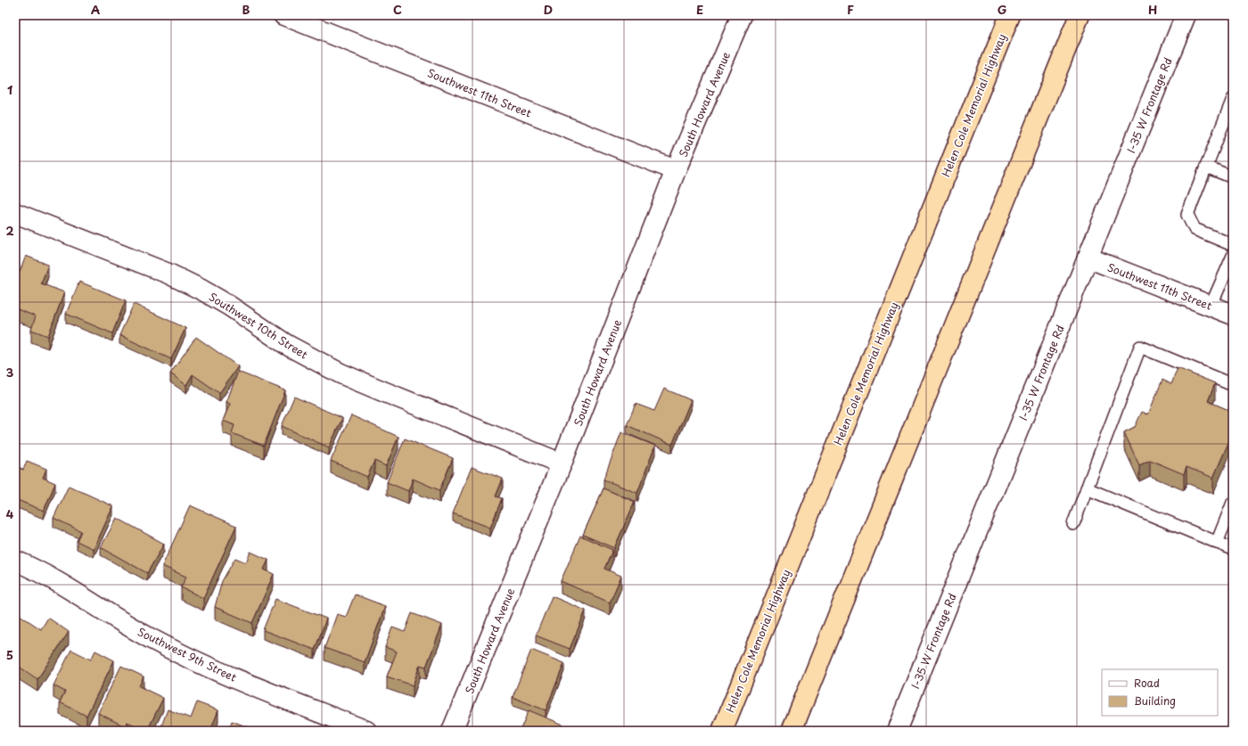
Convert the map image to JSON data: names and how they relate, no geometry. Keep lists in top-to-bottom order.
{
  "streets": {
    "highway": ["Helen Cole Memorial Highway"],
    "street": [
      "Southwest 11th Street",
      "South Howard Avenue",
      "I-35 W Frontage Rd",
      "Southwest 10th Street",
      "Southwest 9th Street"
    ]
  },
  "crossings": [
    ["Southwest 11th Street", "South Howard Avenue"],
    ["Southwest 11th Street", "I-35 W Frontage Rd"],
    ["South Howard Avenue", "Southwest 10th Street"]
  ],
  "legend": ["Road", "Building"],
  "grid": {
    "columns": [
      "A",
      "B",
      "C",
      "D",
      "E",
      "F",
      "G",
      "H"
    ],
    "rows": [
      "1",
      "2",
      "3",
      "4",
      "5"
    ]
  }
}
